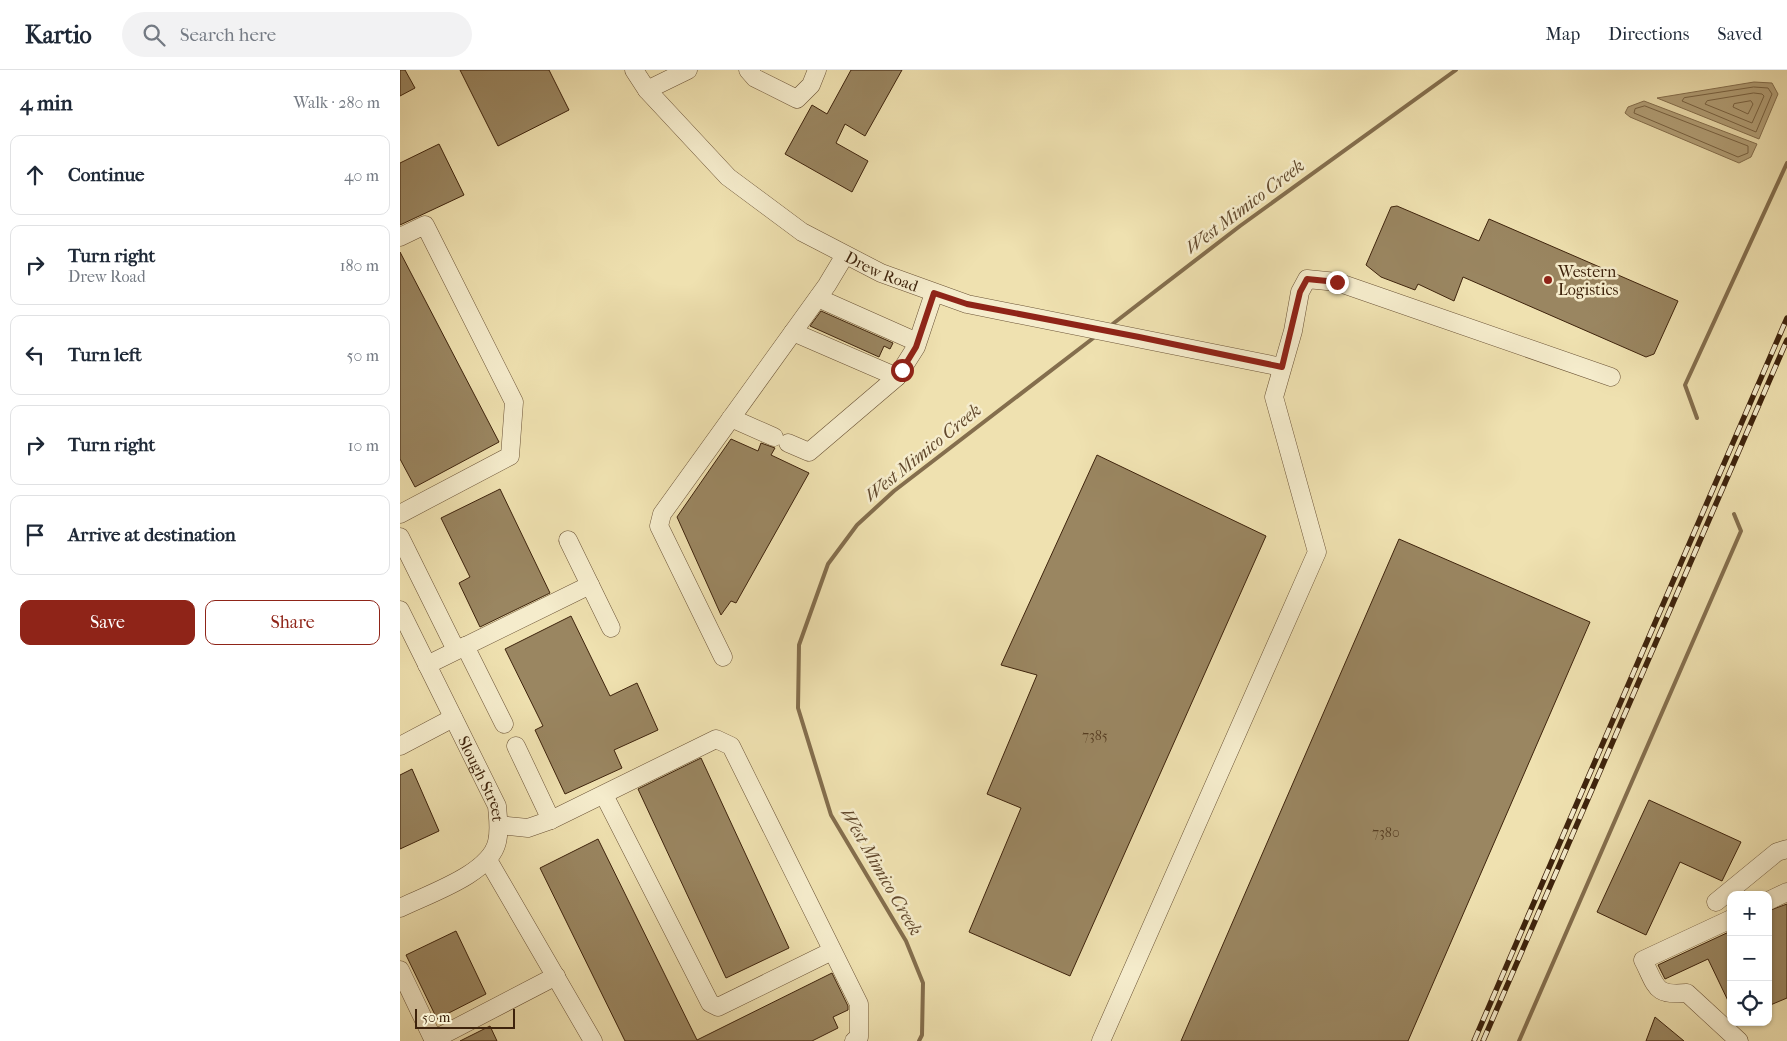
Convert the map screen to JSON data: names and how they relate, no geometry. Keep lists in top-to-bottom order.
{
  "streets": {
    "street": ["Drew Road", "Slough Street"]
  },
  "water": ["West Mimico Creek"],
  "places": ["Western Logistics"],
  "house_numbers": ["7385", "7380"],
  "scale_bar": "50 m",
  "page": {
    "header": "Kartio",
    "search": "Search here",
    "nav": ["Map", "Directions", "Saved"],
    "heading": ["4 min", "Walk · 280 m"],
    "list": [
      ["Continue", "40 m"],
      ["Turn right", "Drew Road", "180 m"],
      ["Turn left", "50 m"],
      ["Turn right", "10 m"],
      "Arrive at destination"
    ],
    "buttons": ["Save", "Share"],
    "map_buttons": ["+", "−"],
    "scale": "50 m"
  }
}
